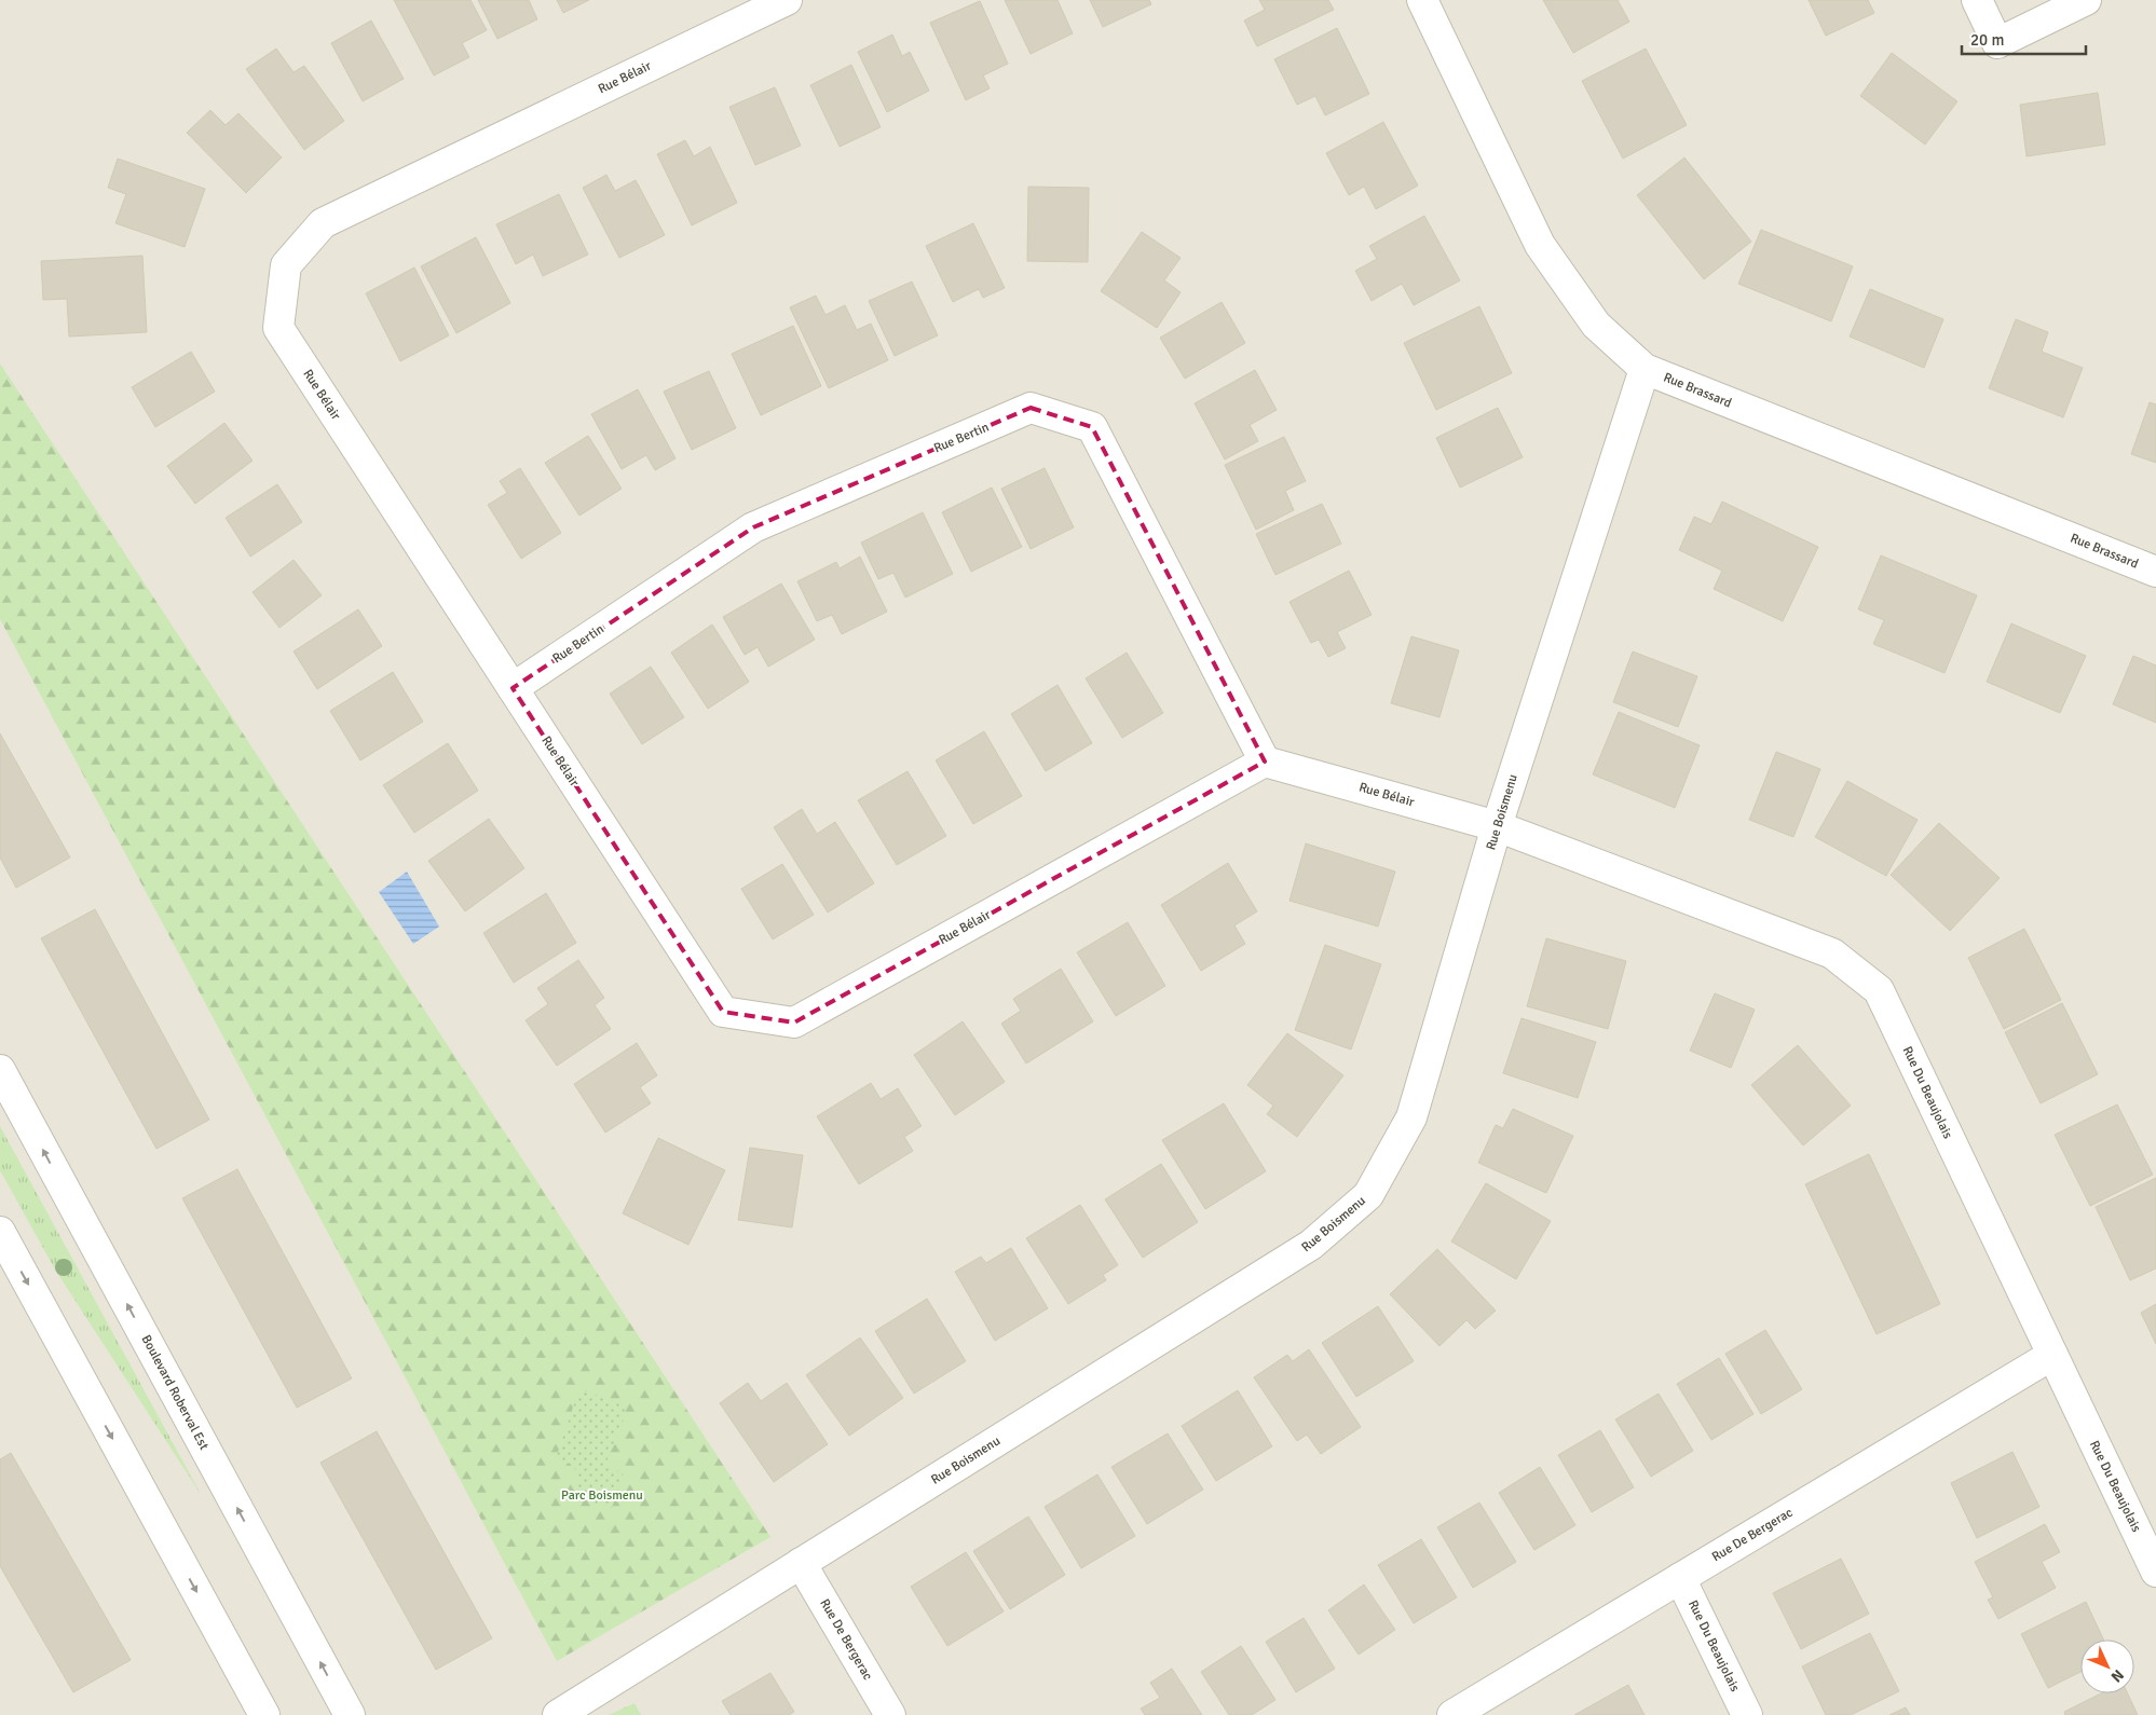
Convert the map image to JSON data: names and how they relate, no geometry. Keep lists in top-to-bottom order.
{
  "streets": {
    "street": [
      "Rue Bélair",
      "Rue Brassard",
      "Rue Bertin",
      "Rue Boismenu",
      "Rue Du Beaujolais",
      "Boulevard Roberval Est",
      "Rue De Bergerac"
    ]
  },
  "crossings": [
    ["Rue Bélair", "Rue Bertin"],
    ["Rue Bélair", "Rue Boismenu"],
    ["Rue Bélair", "Rue Du Beaujolais"],
    ["Rue Brassard", "Rue Boismenu"],
    ["Rue Boismenu", "Rue Du Beaujolais"],
    ["Rue Boismenu", "Rue De Bergerac"],
    ["Rue Du Beaujolais", "Rue De Bergerac"]
  ],
  "parks": ["Parc Boismenu"],
  "scale_bar": "20 m",
  "north": "bottom right"
}
